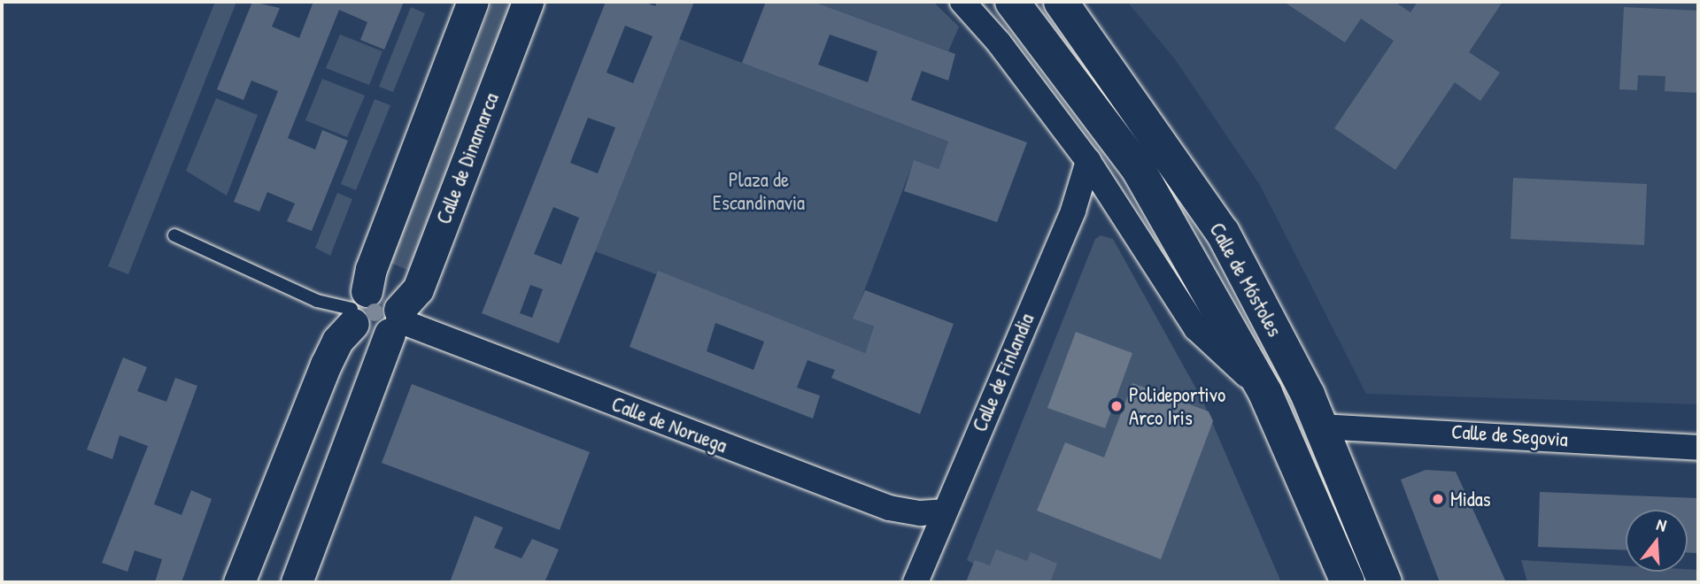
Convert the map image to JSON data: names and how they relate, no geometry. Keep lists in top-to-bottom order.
{
  "streets": {
    "main road": ["Calle de Móstoles"],
    "street": [
      "Calle de Dinamarca",
      "Calle de Finlandia",
      "Calle de Noruega",
      "Calle de Segovia"
    ]
  },
  "crossings": [
    ["Calle de Dinamarca", "Calle de Noruega"],
    ["Calle de Móstoles", "Calle de Finlandia"],
    ["Calle de Móstoles", "Calle de Segovia"],
    ["Calle de Finlandia", "Calle de Noruega"]
  ],
  "parks": ["Plaza de Escandinavia"],
  "places": ["Polideportivo Arco Iris", "Midas"],
  "north": "top"
}
